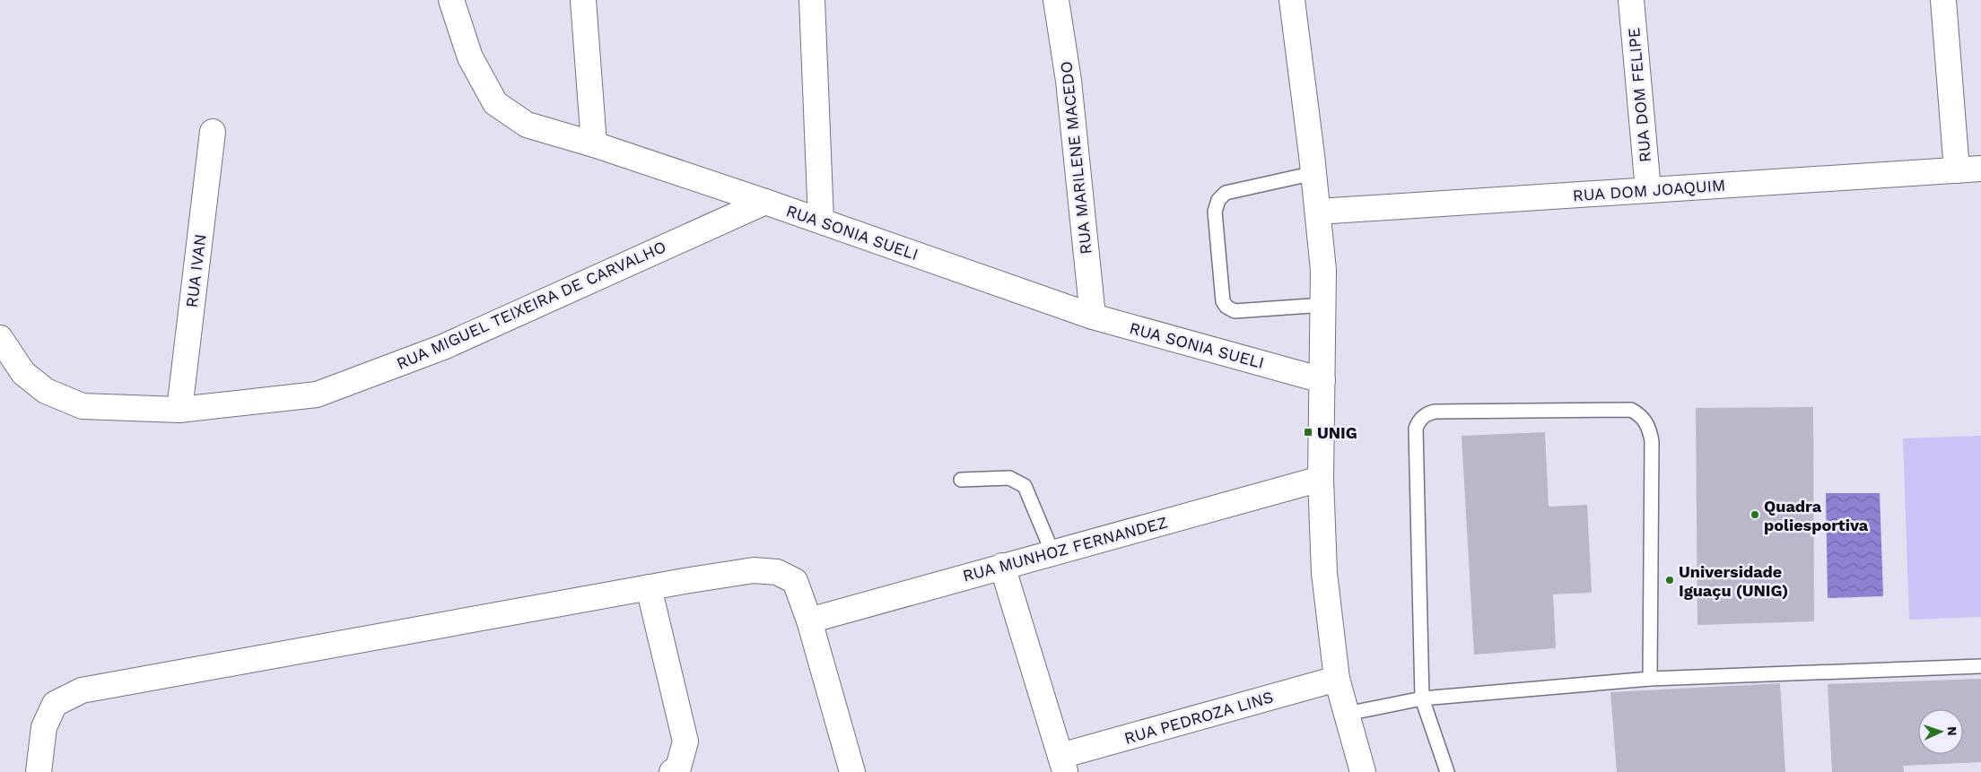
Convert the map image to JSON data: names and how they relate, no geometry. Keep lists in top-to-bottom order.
{
  "streets": {
    "street": [
      "RUA DOM FELIPE",
      "RUA MARILENE MACEDO",
      "RUA DOM JOAQUIM",
      "RUA SONIA SUELI",
      "RUA IVAN",
      "RUA MIGUEL TEIXEIRA DE CARVALHO",
      "RUA MUNHOZ FERNANDEZ",
      "RUA PEDROZA LINS"
    ]
  },
  "crossings": [
    ["RUA DOM FELIPE", "RUA DOM JOAQUIM"],
    ["RUA MARILENE MACEDO", "RUA SONIA SUELI"],
    ["RUA SONIA SUELI", "RUA MIGUEL TEIXEIRA DE CARVALHO"],
    ["RUA IVAN", "RUA MIGUEL TEIXEIRA DE CARVALHO"]
  ],
  "places": {
    "transit": ["UNIG"],
    "other": ["Quadra poliesportiva", "Universidade Iguaçu (UNIG)"]
  },
  "north": "right"
}
